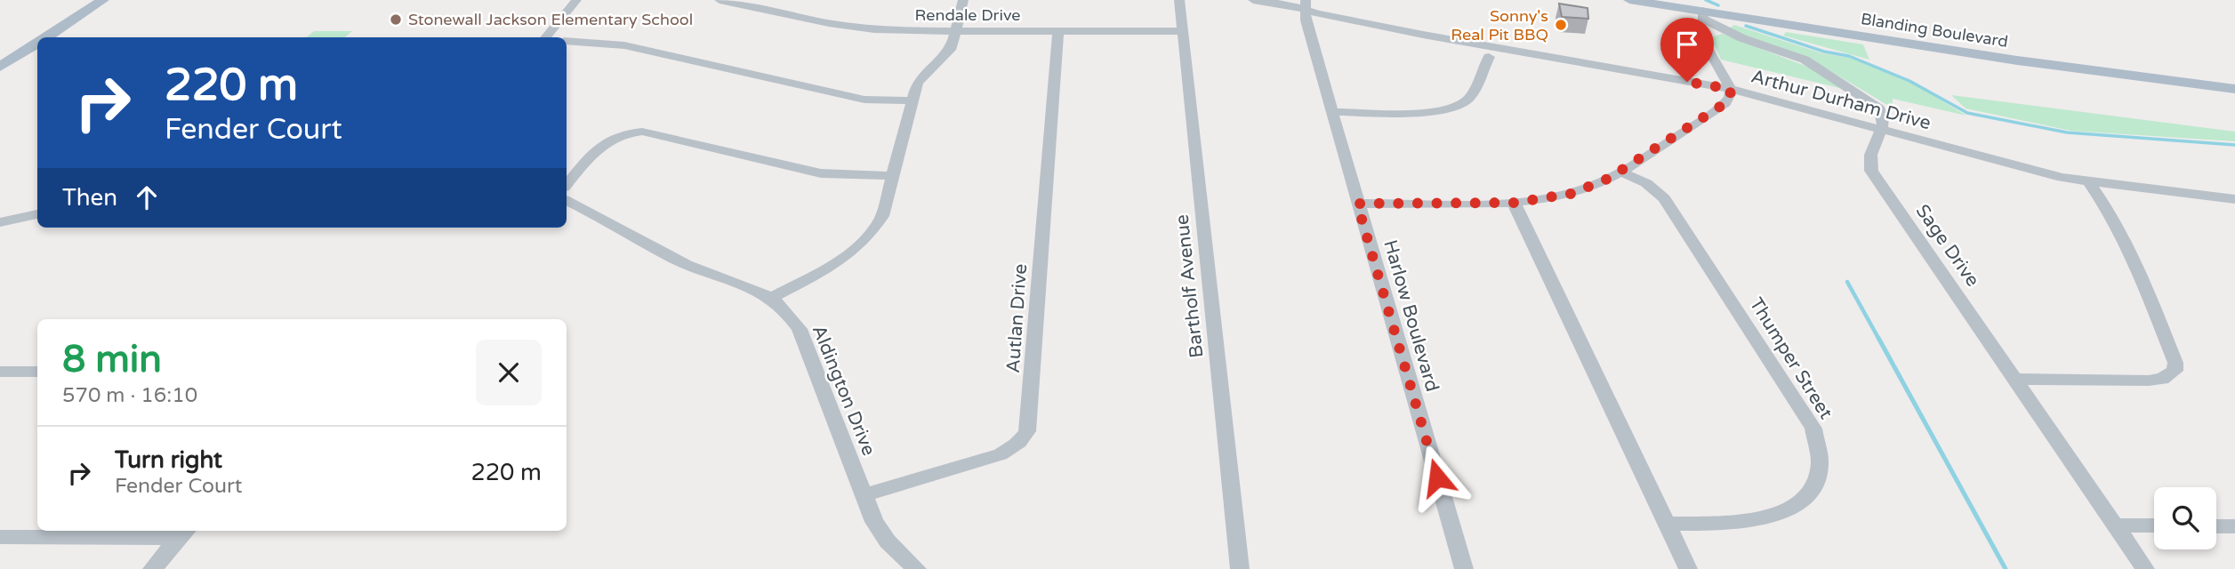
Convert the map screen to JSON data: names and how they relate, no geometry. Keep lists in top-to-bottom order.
{
  "streets": {
    "main road": ["Blanding Boulevard"],
    "street": [
      "Rendale Drive",
      "Arthur Durham Drive",
      "Sage Drive",
      "Bartholf Avenue",
      "Harlow Boulevard",
      "Autlan Drive",
      "Thumper Street",
      "Aldington Drive"
    ]
  },
  "crossings": [
    ["Rendale Drive", "Bartholf Avenue"],
    ["Rendale Drive", "Autlan Drive"],
    ["Arthur Durham Drive", "Sage Drive"],
    ["Arthur Durham Drive", "Harlow Boulevard"],
    ["Autlan Drive", "Aldington Drive"]
  ],
  "places": ["Stonewall Jackson Elementary School", "Sonny's Real Pit BBQ"],
  "page": {
    "turn": ["220 m", "Fender Court"],
    "then": "Then",
    "heading": ["8 min", "570 m · 16:10"],
    "list": [
      {
        "name": "Turn right",
        "note": "Fender Court",
        "value": "220 m"
      }
    ]
  }
}
